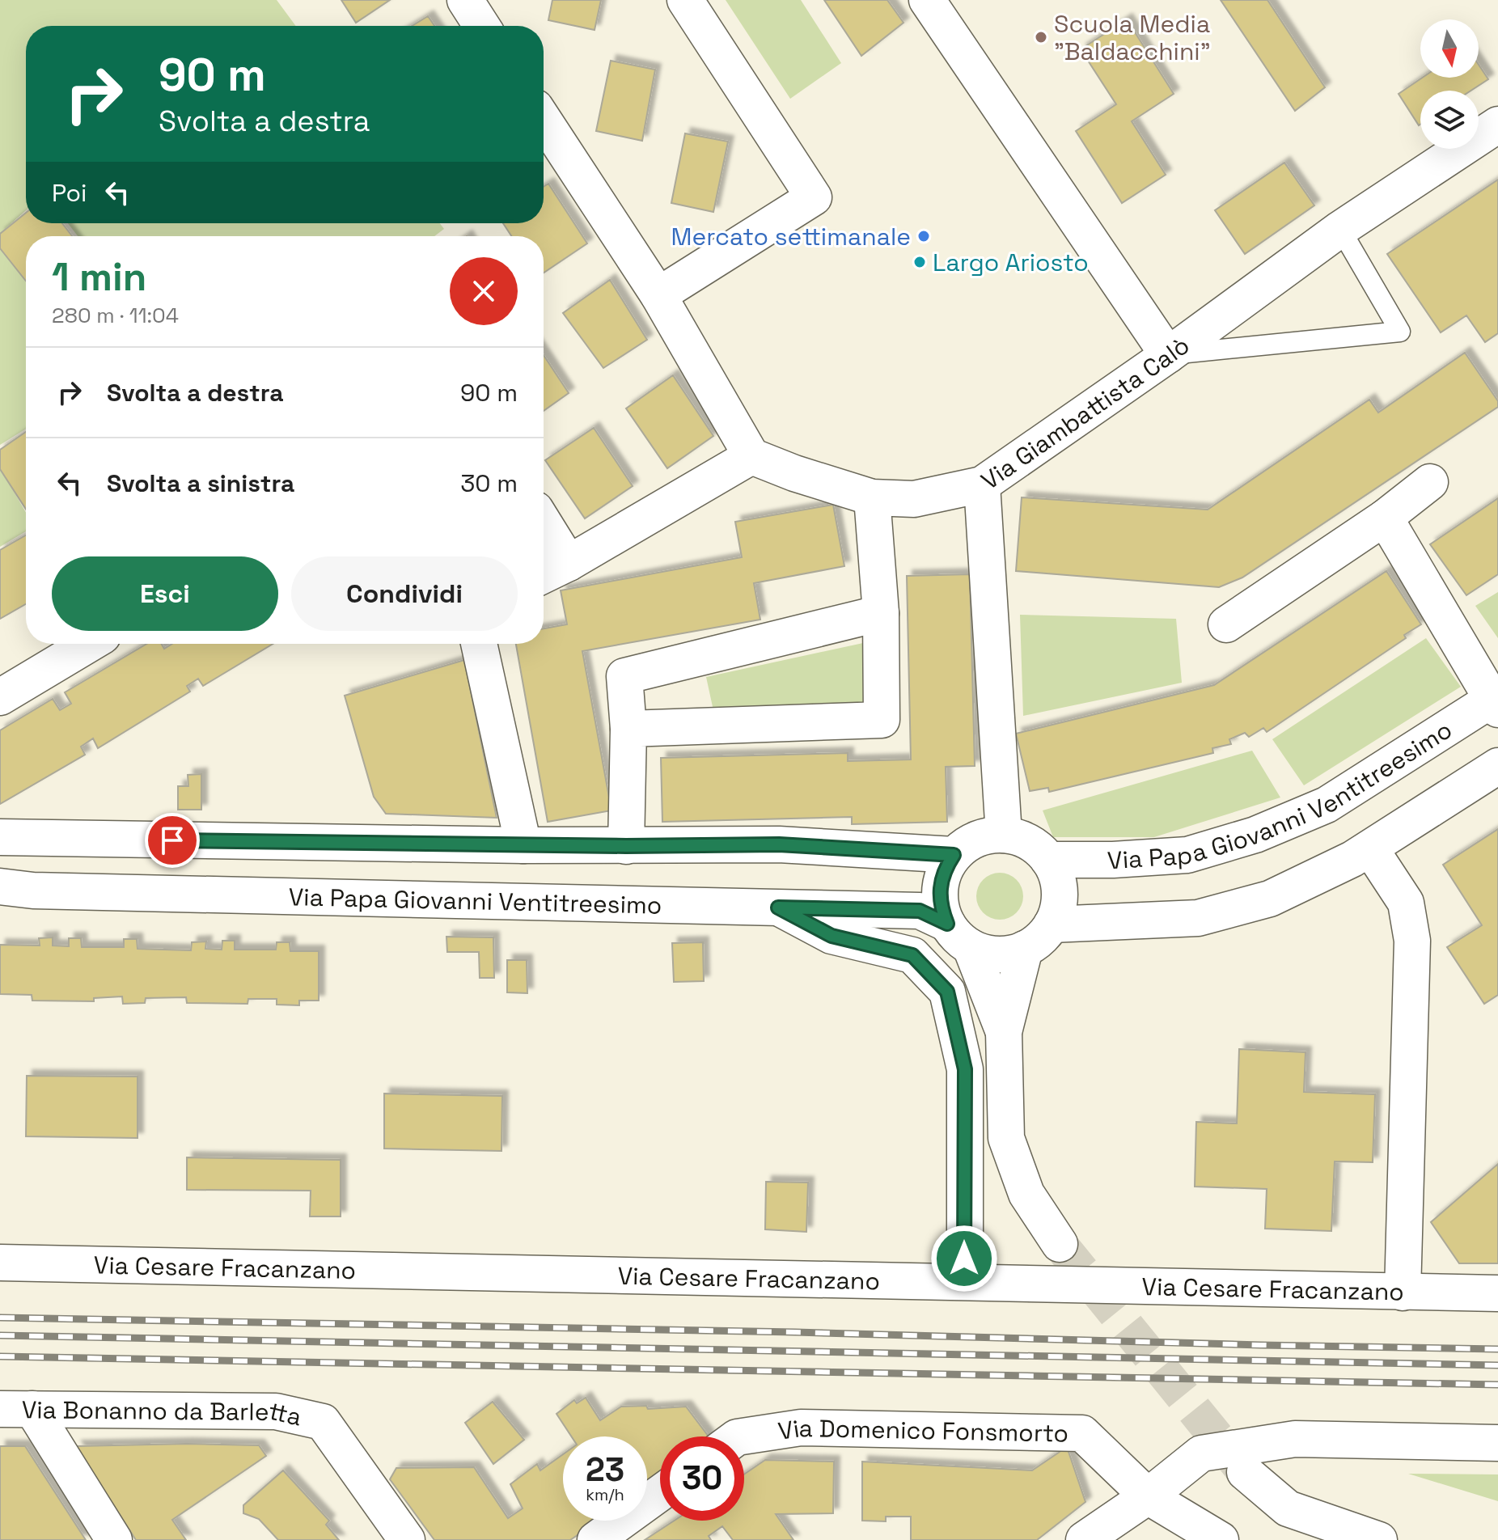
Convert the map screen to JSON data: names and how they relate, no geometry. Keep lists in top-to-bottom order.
{
  "streets": {
    "street": [
      "Via Giambattista Calò",
      "Via Papa Giovanni Ventitreesimo",
      "Via Cesare Fracanzano",
      "Via Bonanno da Barletta",
      "Via Domenico Fonsmorto"
    ]
  },
  "places": ["Scuola Media \"Baldacchini\"", "Mercato settimanale", "Largo Ariosto"],
  "north": "bottom",
  "page": {
    "turn": ["90 m", "Svolta a destra"],
    "then": "Poi",
    "heading": ["1 min", "280 m · 11:04"],
    "list": [
      {
        "name": "Svolta a destra",
        "value": "90 m"
      },
      {
        "name": "Svolta a sinistra",
        "value": "30 m"
      }
    ],
    "buttons": ["Esci", "Condividi"],
    "speed": "23 km/h",
    "limit": "30"
  }
}
